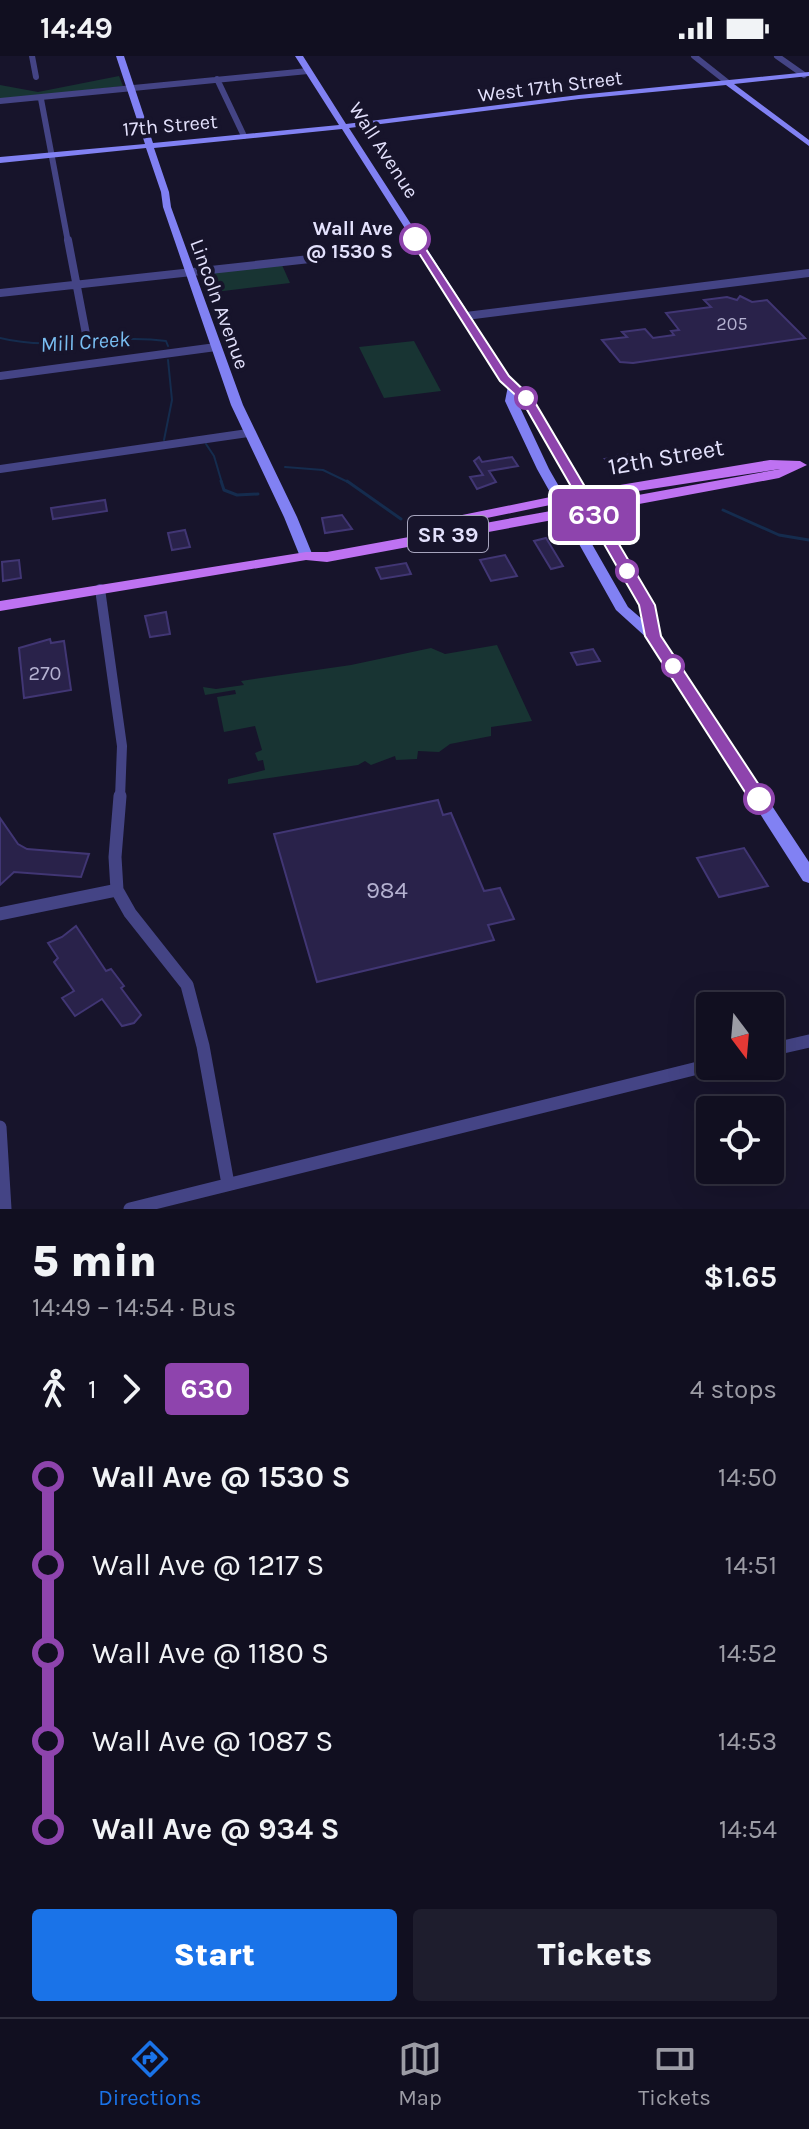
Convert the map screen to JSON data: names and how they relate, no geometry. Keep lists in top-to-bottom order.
{
  "streets": {
    "main road": ["12th Street", "SR 39"],
    "street": [
      "West 17th Street",
      "17th Street",
      "Wall Avenue",
      "Lincoln Avenue"
    ]
  },
  "crossings": [
    ["West 17th Street", "17th Street"],
    ["West 17th Street", "Wall Avenue"],
    ["17th Street", "Wall Avenue"],
    ["17th Street", "Lincoln Avenue"],
    ["Wall Avenue", "12th Street"],
    ["Lincoln Avenue", "12th Street"]
  ],
  "water": ["Mill Creek"],
  "places": ["Wall Ave @ 1530 S"],
  "lines": ["bus line 630"],
  "house_numbers": ["205", "270", "984"],
  "north": "bottom",
  "page": {
    "status": "14:49",
    "on_map": "630",
    "heading": ["5 min", "14:49 – 14:54 · Bus", "$1.65"],
    "legs": ["1", "630", "4 stops"],
    "list": [
      {
        "name": "Wall Ave @ 1530 S",
        "value": "14:50"
      },
      {
        "name": "Wall Ave @ 1217 S",
        "value": "14:51"
      },
      {
        "name": "Wall Ave @ 1180 S",
        "value": "14:52"
      },
      {
        "name": "Wall Ave @ 1087 S",
        "value": "14:53"
      },
      {
        "name": "Wall Ave @ 934 S",
        "value": "14:54"
      }
    ],
    "buttons": ["Start", "Tickets"],
    "tabs": ["Directions", "Map", "Tickets"]
  }
}
